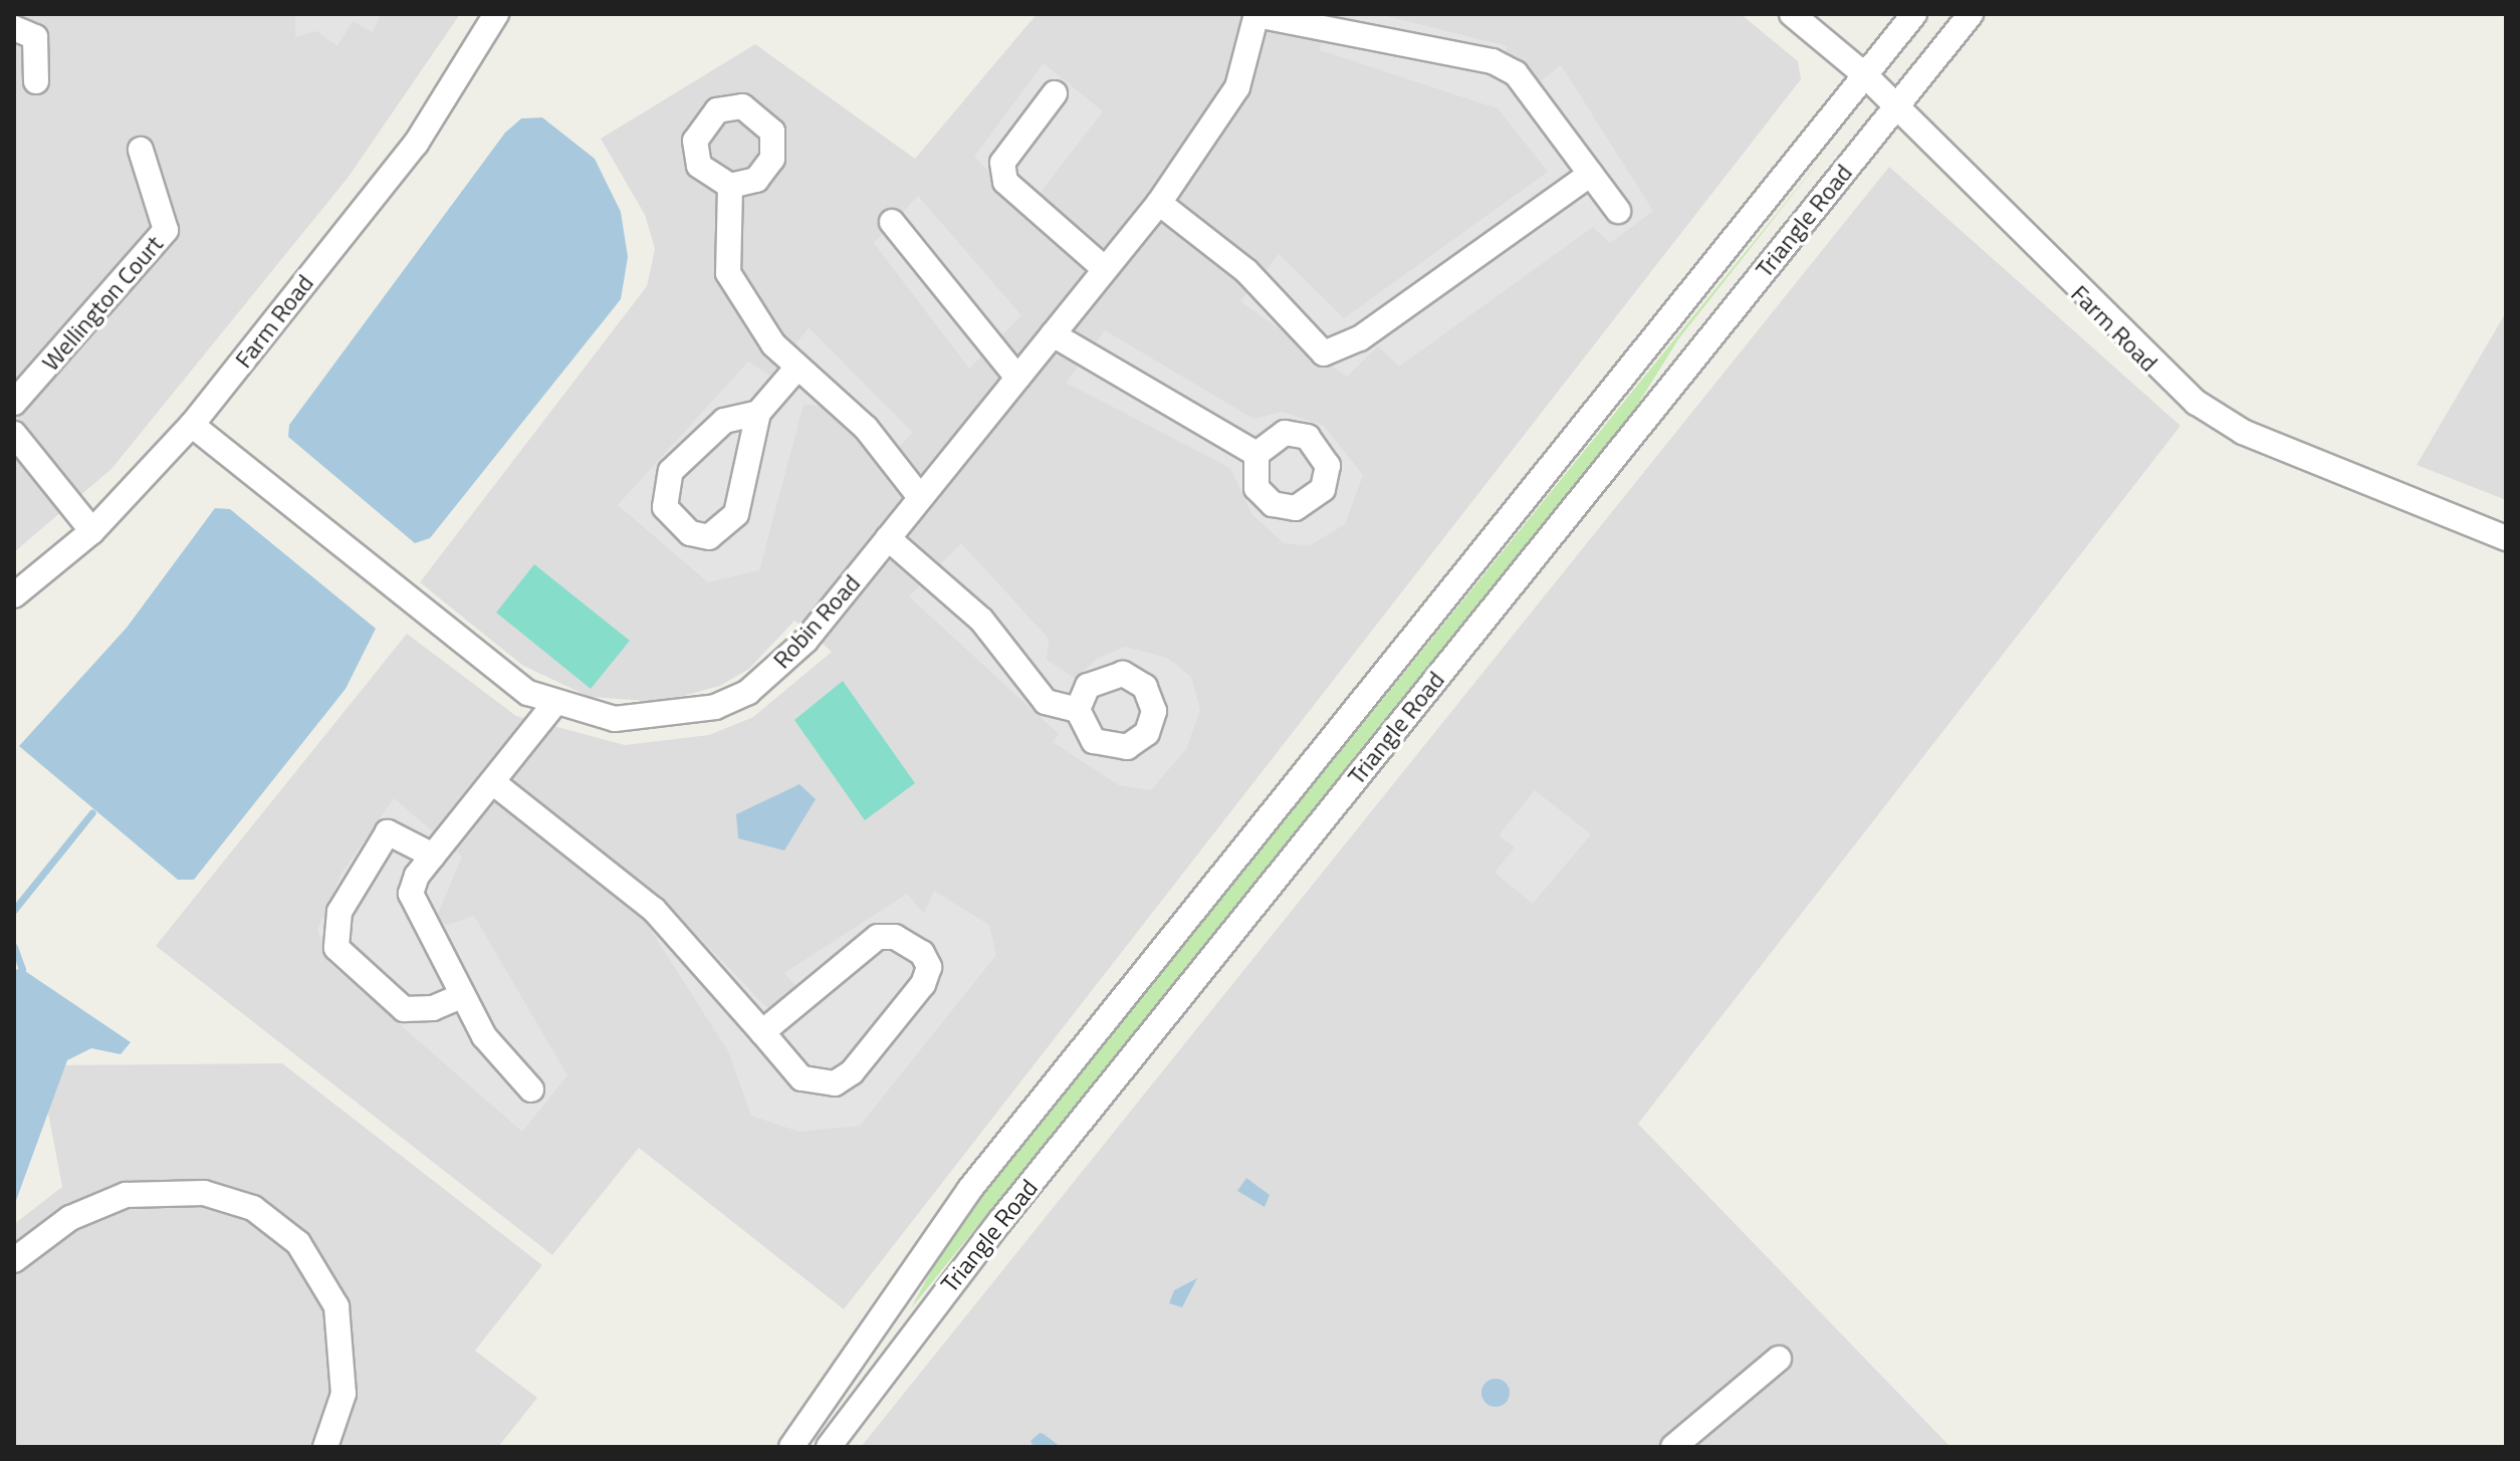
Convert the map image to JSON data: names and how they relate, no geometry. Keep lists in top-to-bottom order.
{
  "streets": {
    "street": [
      "Triangle Road",
      "Wellington Court",
      "Farm Road",
      "Robin Road"
    ]
  },
  "crossings": [
    ["Triangle Road", "Farm Road"],
    ["Farm Road", "Robin Road"]
  ]
}
